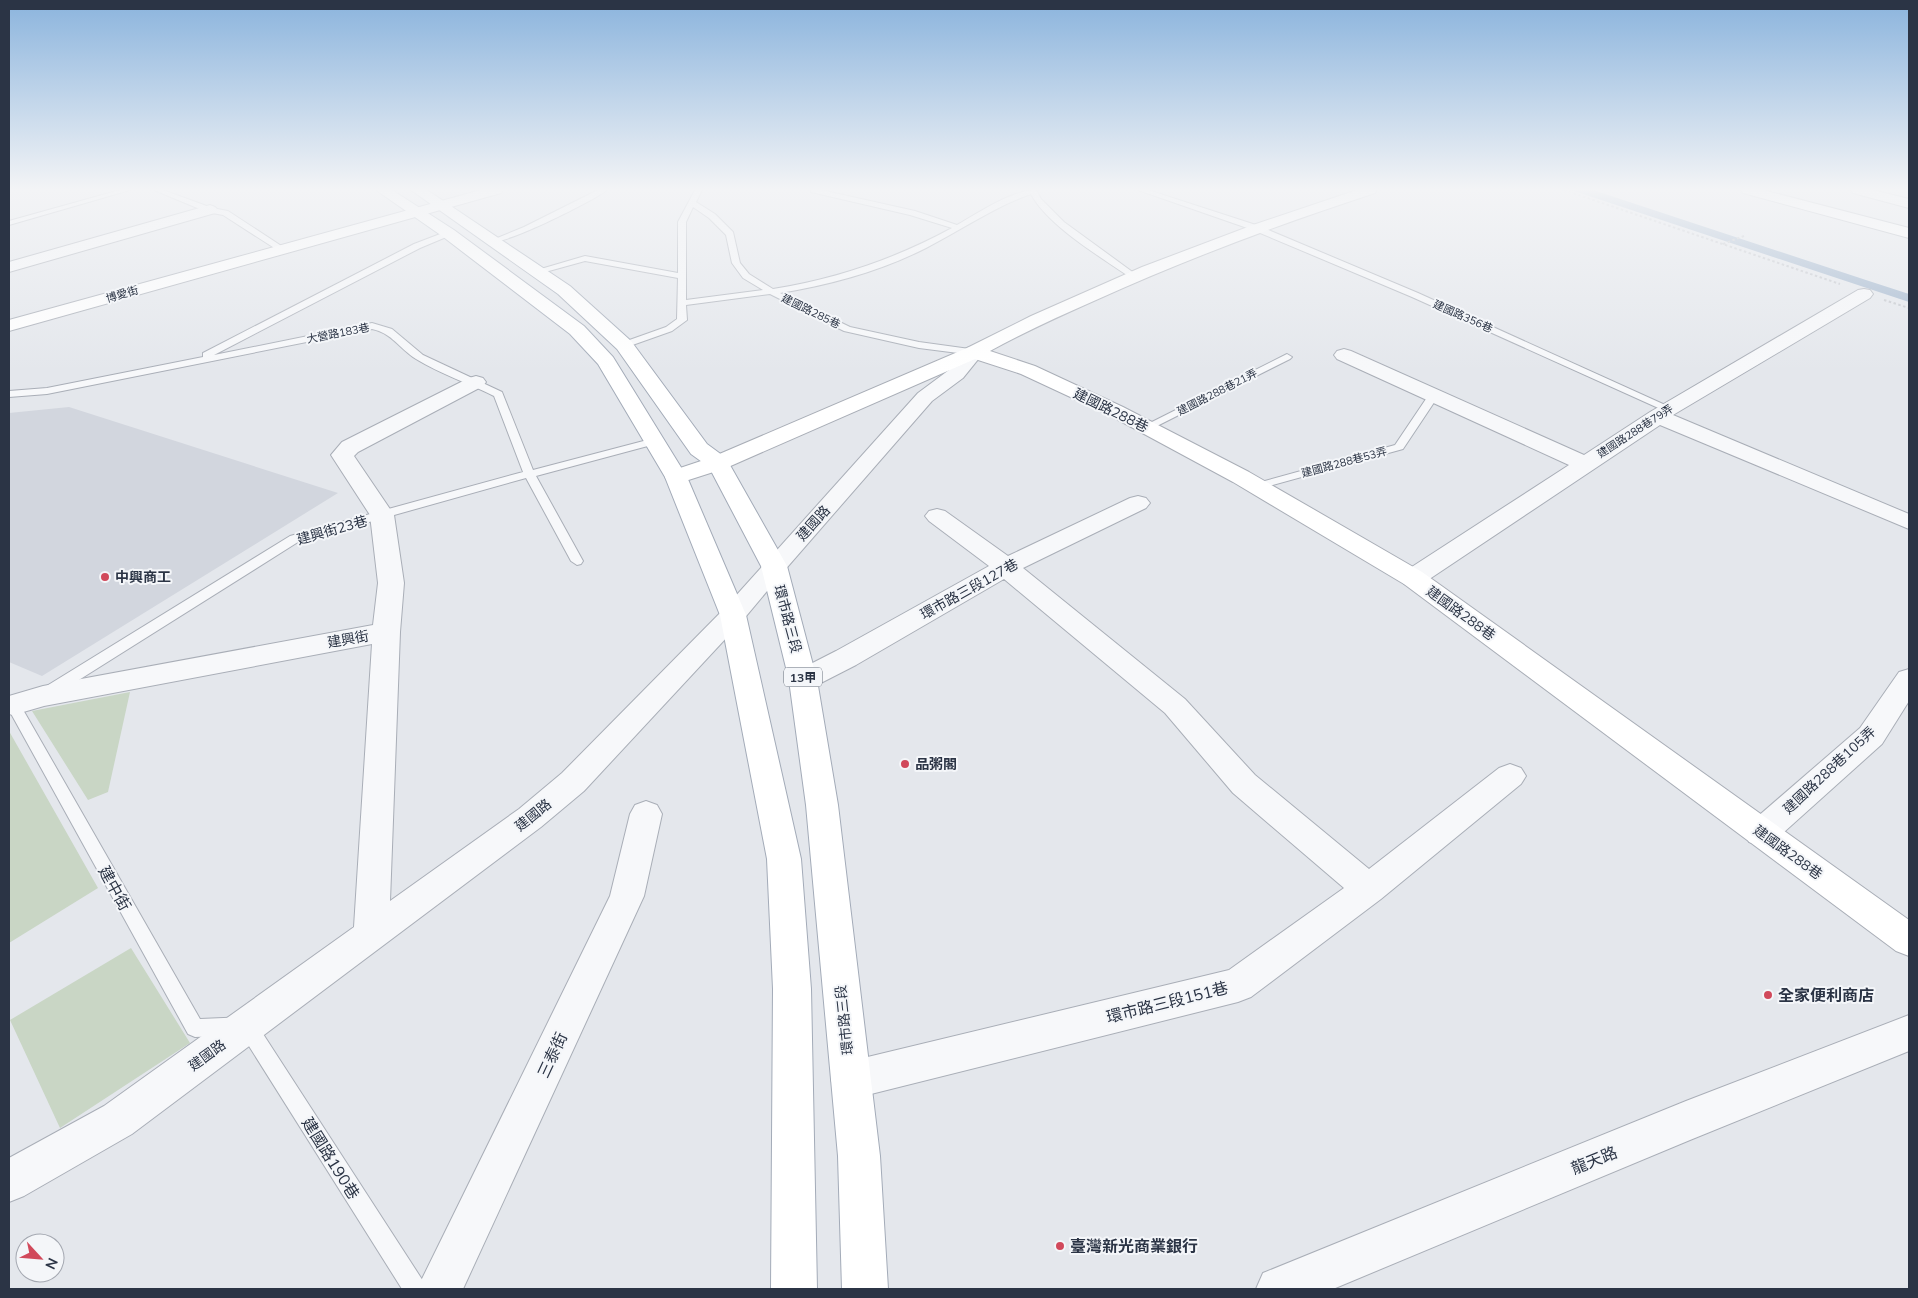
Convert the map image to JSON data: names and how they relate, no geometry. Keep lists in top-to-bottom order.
{
  "streets": {
    "main road": [
      "博愛街",
      "建國路288巷",
      "建國路",
      "環市路三段",
      "13甲"
    ],
    "street": [
      "建國路288巷79弄",
      "環市路三段127巷",
      "建興街",
      "建國路288巷105弄",
      "環市路三段151巷",
      "三泰街",
      "龍天路"
    ],
    "lane": [
      "建國路285巷",
      "建國路356巷",
      "大營路183巷",
      "建國路288巷21弄",
      "建國路288巷53弄",
      "建興街23巷",
      "建中街",
      "建國路190巷"
    ]
  },
  "crossings": [
    ["建國路285巷", "建國路288巷"],
    ["建國路285巷", "建國路"],
    ["建國路356巷", "建國路288巷79弄"],
    ["大營路183巷", "建興街23巷"],
    ["建國路288巷21弄", "建國路288巷"],
    ["建國路288巷", "建國路288巷79弄"],
    ["建國路288巷", "建國路288巷53弄"],
    ["建國路288巷", "建國路"],
    ["建國路288巷", "建國路288巷105弄"],
    ["建國路", "環市路三段"],
    ["建國路", "建興街"],
    ["建國路", "13甲"],
    ["建國路", "建中街"],
    ["建國路", "建國路190巷"],
    ["建興街23巷", "建興街"],
    ["建興街23巷", "13甲"],
    ["環市路三段127巷", "環市路三段"],
    ["環市路三段", "環市路三段151巷"],
    ["建興街", "建中街"],
    ["建中街", "建國路190巷"]
  ],
  "places": [
    "中興商工",
    "品粥閣",
    "全家便利商店",
    "臺灣新光商業銀行"
  ],
  "north": "bottom right"
}
